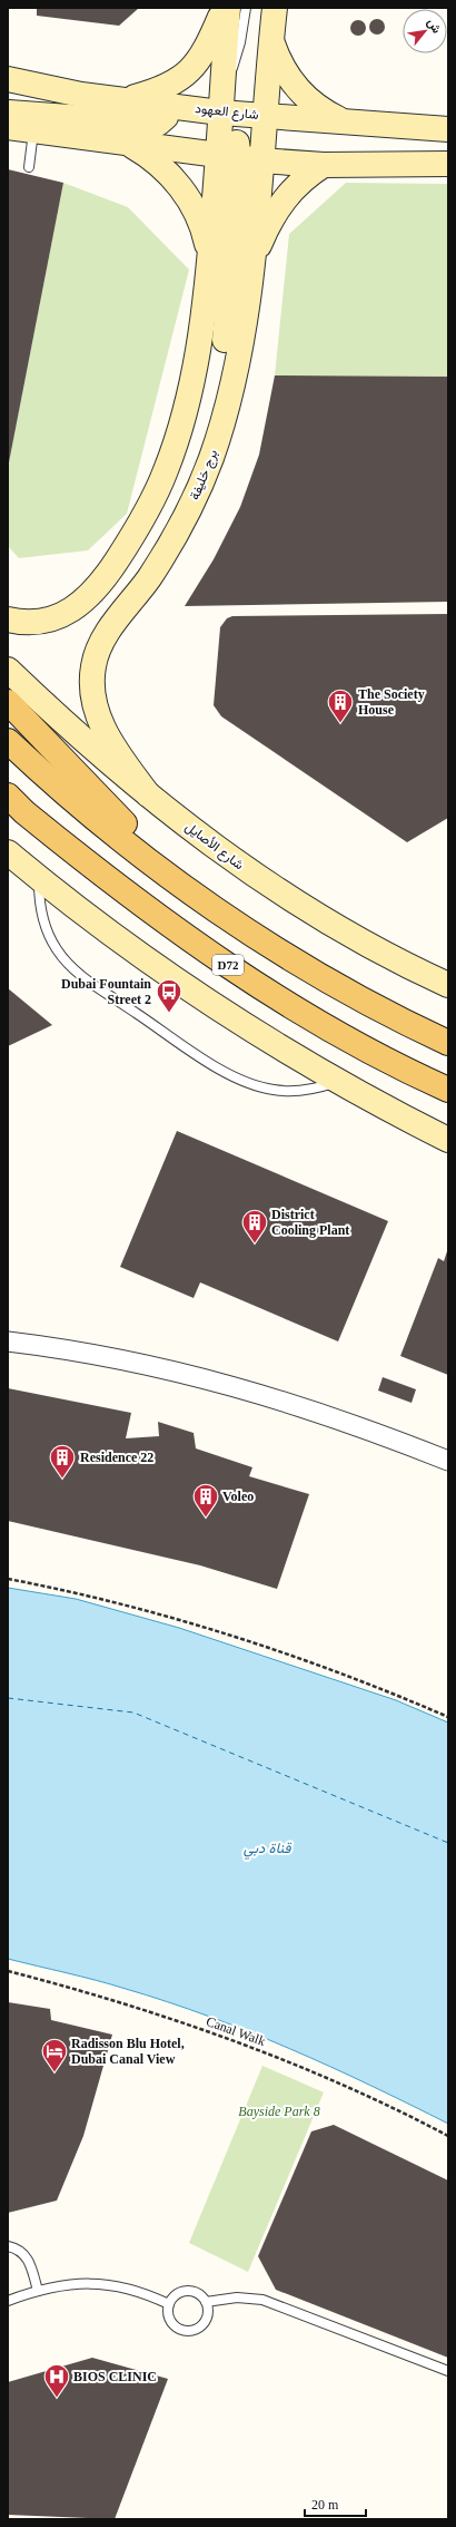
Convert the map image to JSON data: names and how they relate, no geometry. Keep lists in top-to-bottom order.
{
  "streets": {
    "main road": ["D72"],
    "street": ["شارع العهود", "برج خليفة", "شارع الأصايل"],
    "path": ["Canal Walk"]
  },
  "crossings": [
    ["شارع العهود", "برج خليفة"],
    ["برج خليفة", "شارع الأصايل"]
  ],
  "water": ["قناة دبي"],
  "parks": ["Bayside Park 8"],
  "places": {
    "building": [
      "The Society House",
      "District Cooling Plant",
      "Residence 22",
      "Voleo"
    ],
    "bus stop": ["Dubai Fountain Street 2"],
    "hotel": ["Radisson Blu Hotel, Dubai Canal View"],
    "hospital": ["BIOS CLINIC"]
  },
  "scale_bar": "20 m",
  "north": "top right"
}
